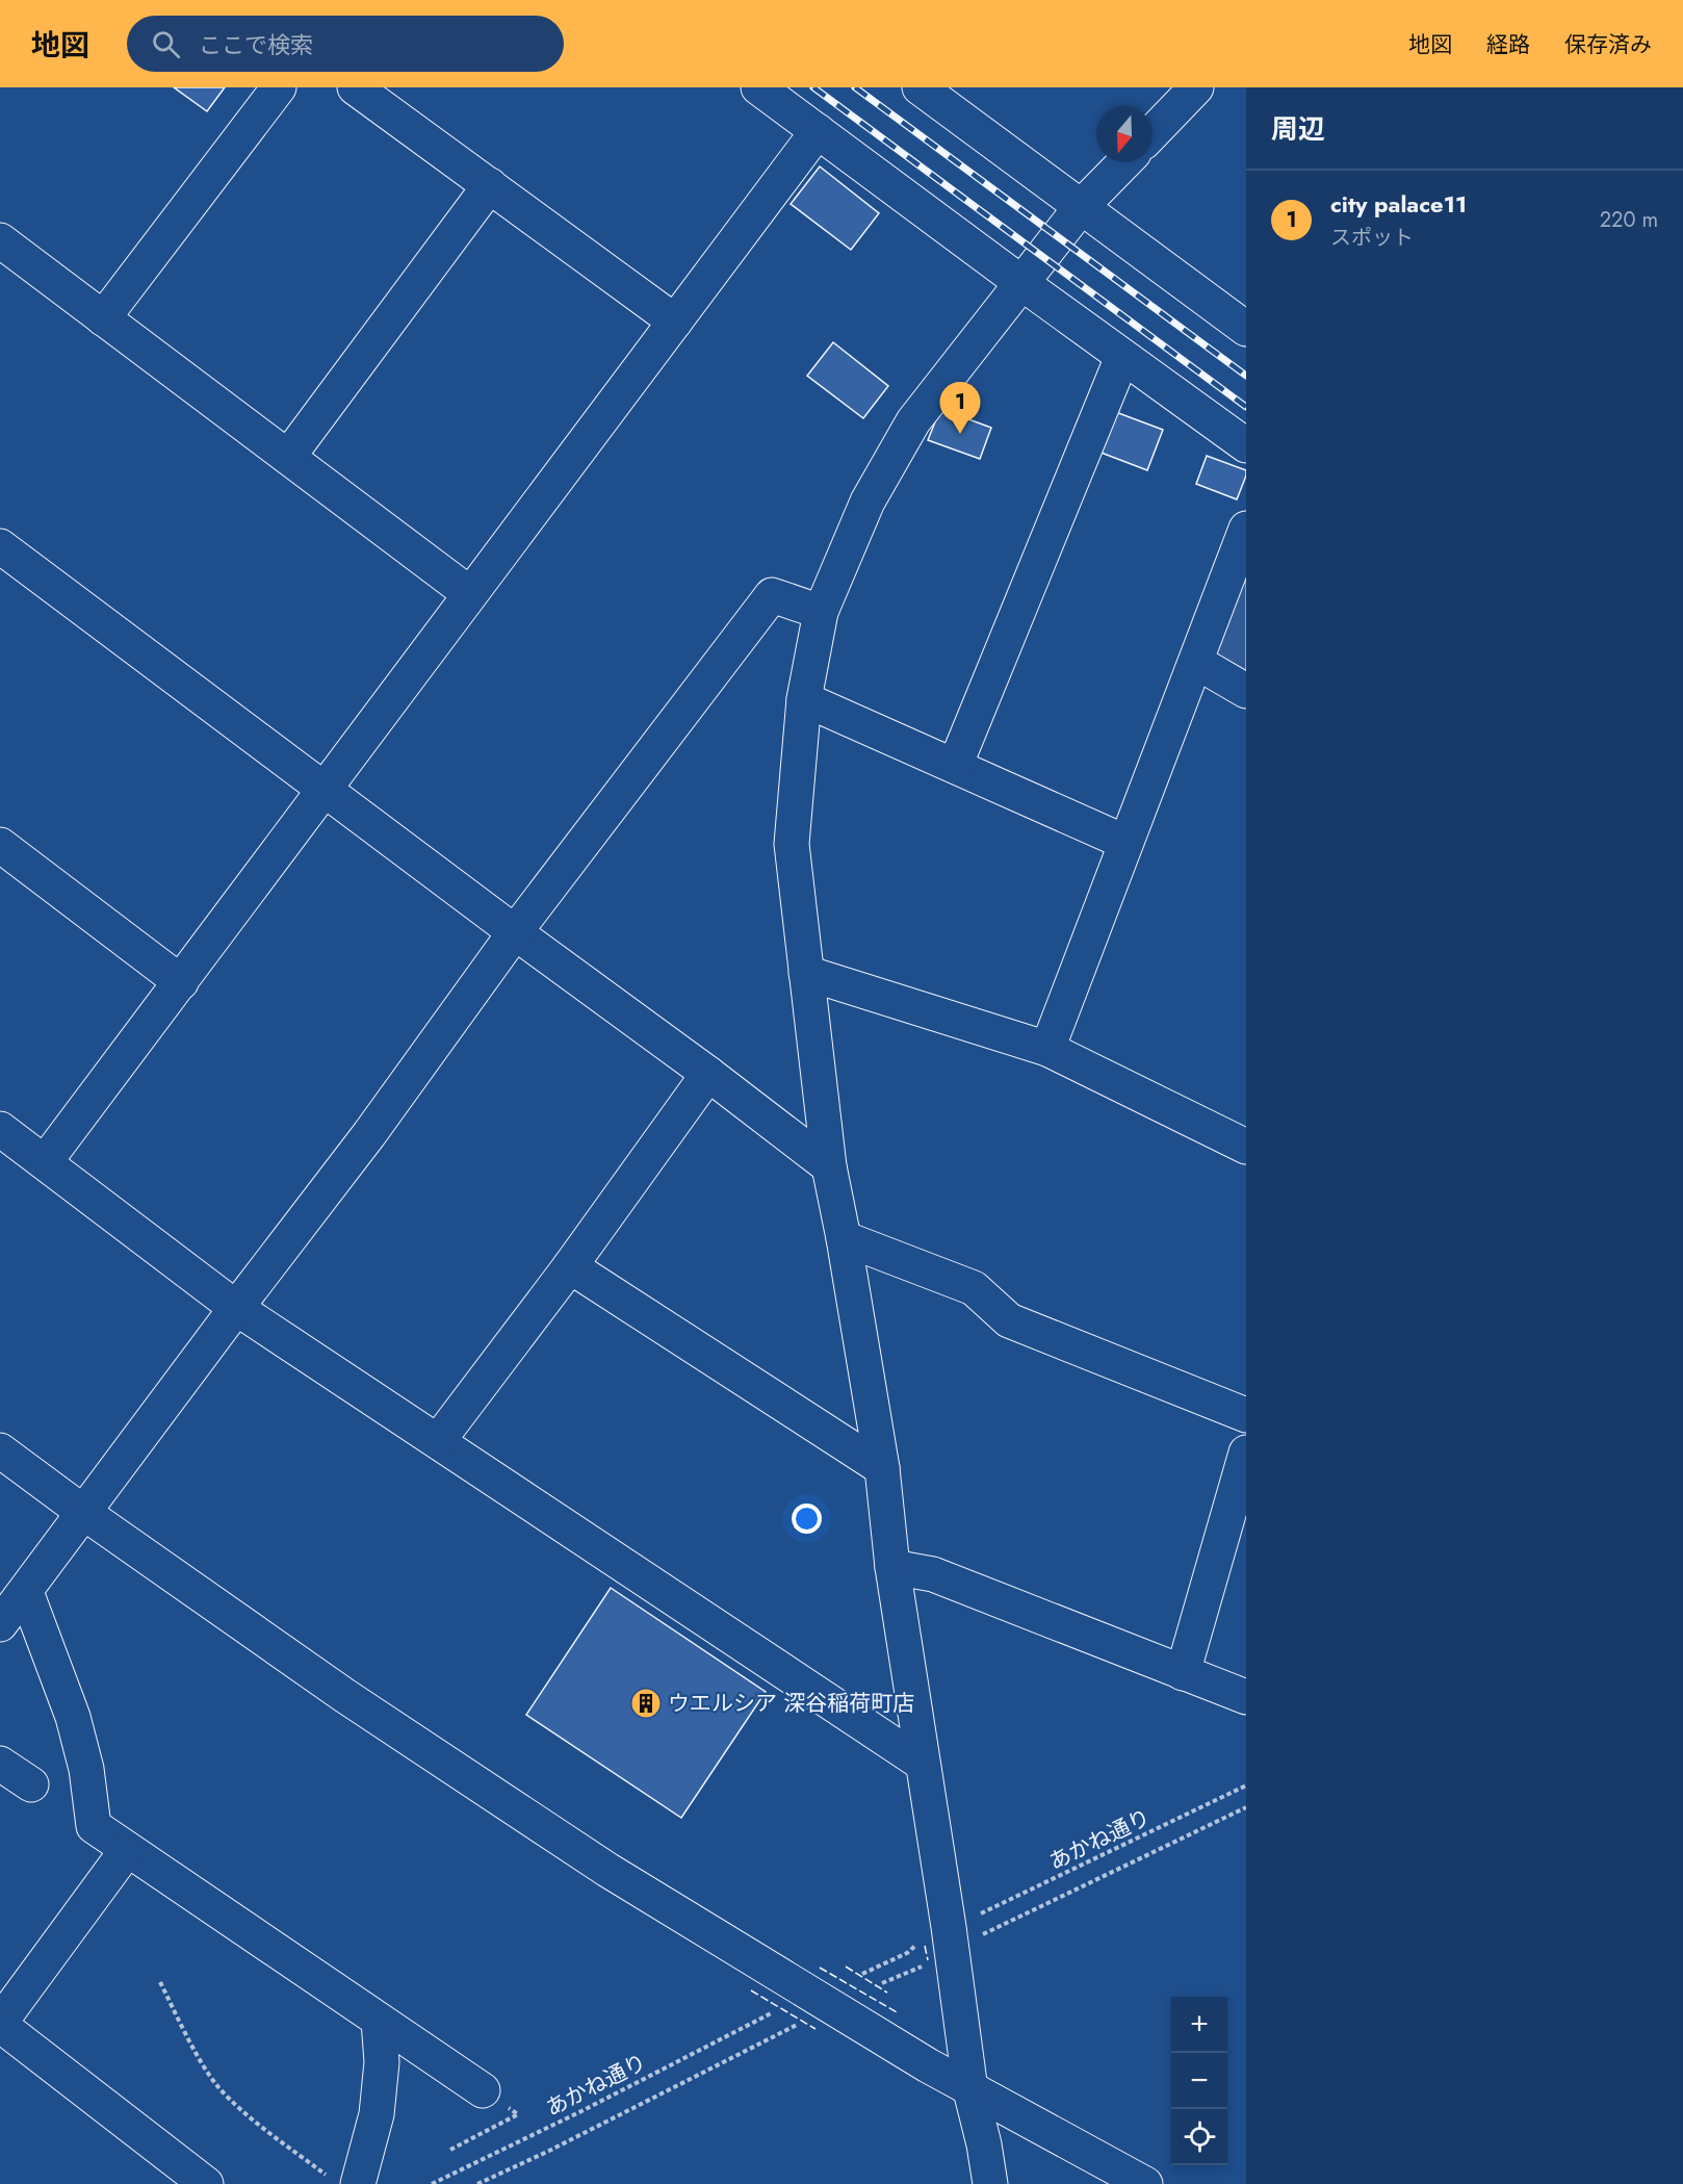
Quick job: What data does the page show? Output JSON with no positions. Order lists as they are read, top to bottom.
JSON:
{
  "streets": {
    "path": ["あかね通り"]
  },
  "places": {
    "building": ["ウエルシア 深谷稲荷町店"]
  },
  "north": "bottom",
  "page": {
    "header": "地図",
    "search": "ここで検索",
    "nav": ["地図", "経路", "保存済み"],
    "heading": "周辺",
    "list": [
      {
        "mark": "1",
        "name": "city palace11",
        "note": "スポット",
        "value": "220 m"
      }
    ],
    "pins": "1",
    "map_buttons": ["+", "−"]
  }
}
